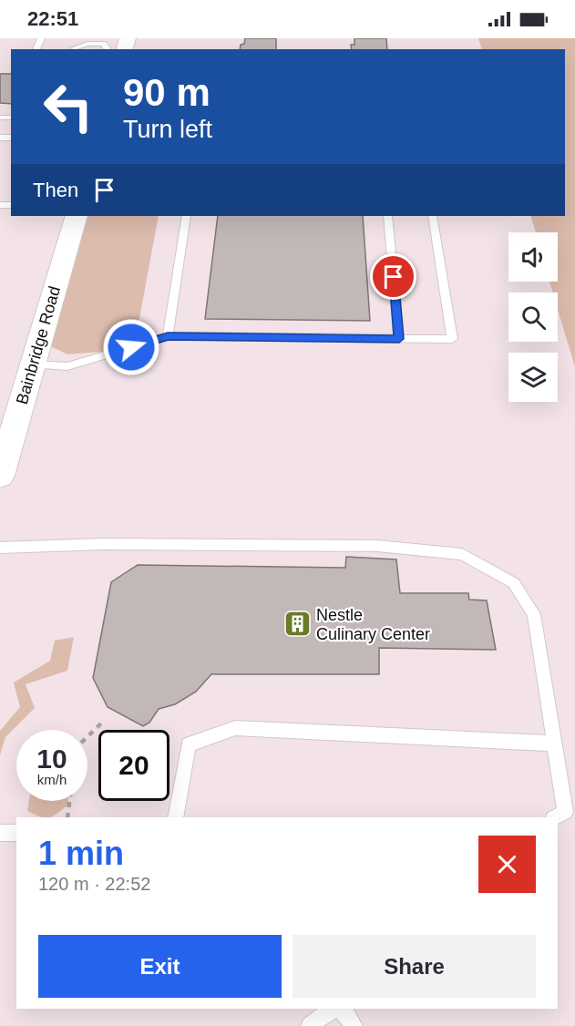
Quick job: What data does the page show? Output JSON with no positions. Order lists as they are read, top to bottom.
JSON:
{
  "streets": {
    "street": ["Bainbridge Road"]
  },
  "places": {
    "building": ["Nestle Culinary Center"]
  },
  "page": {
    "status": "22:51",
    "turn": ["90 m", "Turn left"],
    "then": "Then",
    "speed": "10 km/h",
    "limit": "20",
    "heading": ["1 min", "120 m · 22:52"],
    "buttons": ["Exit", "Share"]
  }
}
